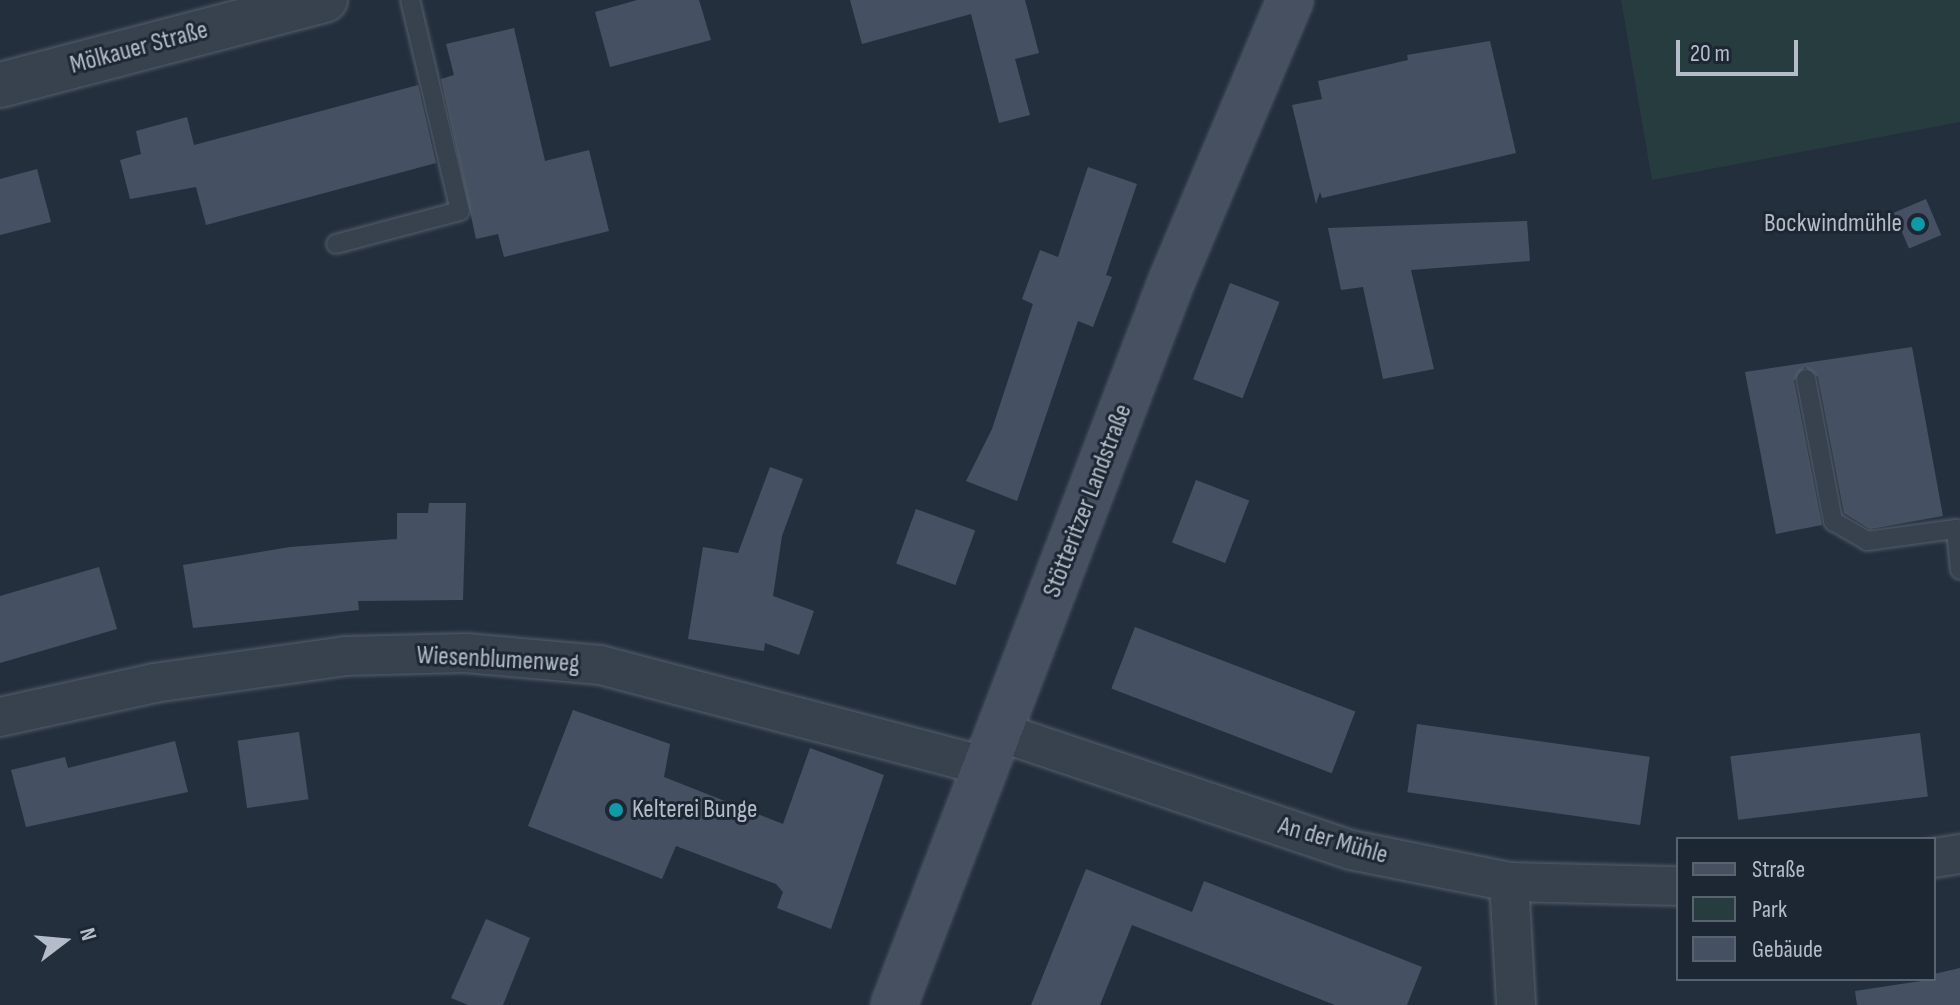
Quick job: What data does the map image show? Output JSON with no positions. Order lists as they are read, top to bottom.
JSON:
{
  "streets": {
    "main road": ["Stötteritzer Landstraße"],
    "street": ["Mölkauer Straße", "Wiesenblumenweg", "An der Mühle"]
  },
  "crossings": [
    ["Stötteritzer Landstraße", "Wiesenblumenweg"],
    ["Stötteritzer Landstraße", "An der Mühle"],
    ["Wiesenblumenweg", "An der Mühle"]
  ],
  "places": ["Bockwindmühle", "Kelterei Bunge"],
  "legend": ["Straße", "Park", "Gebäude"],
  "scale_bar": "20 m",
  "north": "right"
}
